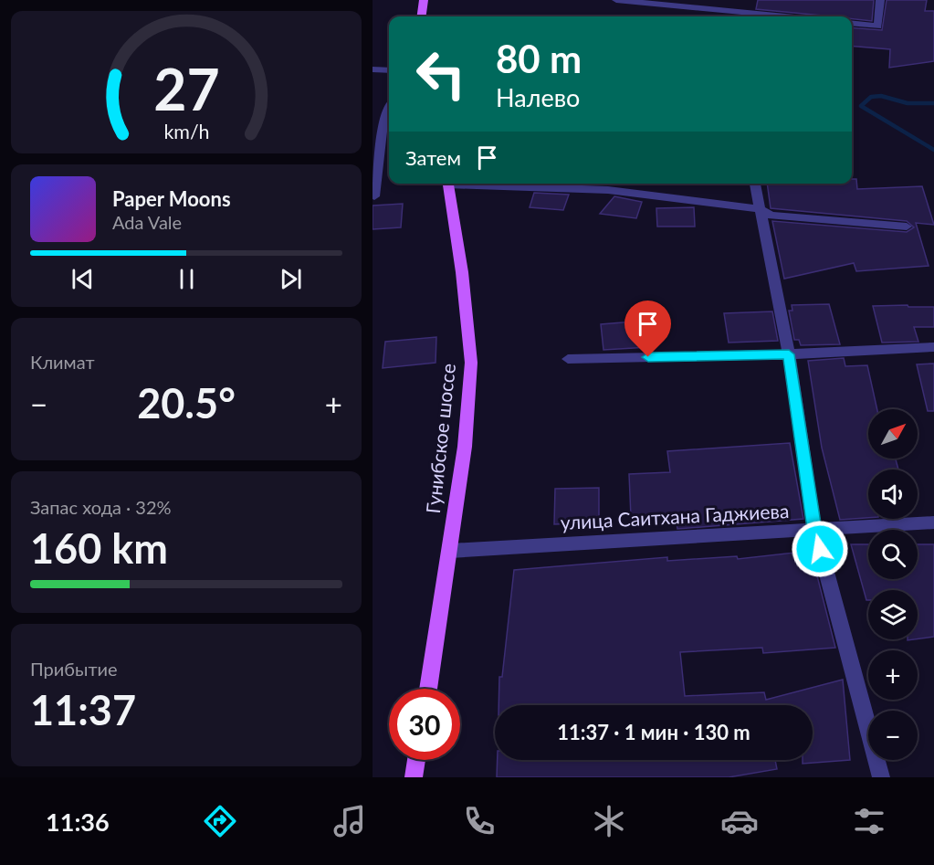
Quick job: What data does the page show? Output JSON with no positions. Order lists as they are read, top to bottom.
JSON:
{
  "streets": {
    "main road": ["Гунибское шоссе"],
    "street": ["улица Саитхана Гаджиева"]
  },
  "crossings": [
    ["Гунибское шоссе", "улица Саитхана Гаджиева"]
  ],
  "north": "top right",
  "page": {
    "turn": ["80 m", "Налево"],
    "then": "Затем",
    "song": ["Paper Moons", "Ada Vale"],
    "tile": [
      "Климат",
      ["Запас хода · 32%", "160 km"],
      ["Прибытие", "11:37"]
    ],
    "heat": ["−", "20.5°", "+"],
    "map_buttons": ["+", "−"],
    "limit": "30",
    "trip": "11:37 · 1 мин · 130 m",
    "tabs": "11:36",
    "gauge": ["27", "km/h"]
  }
}
